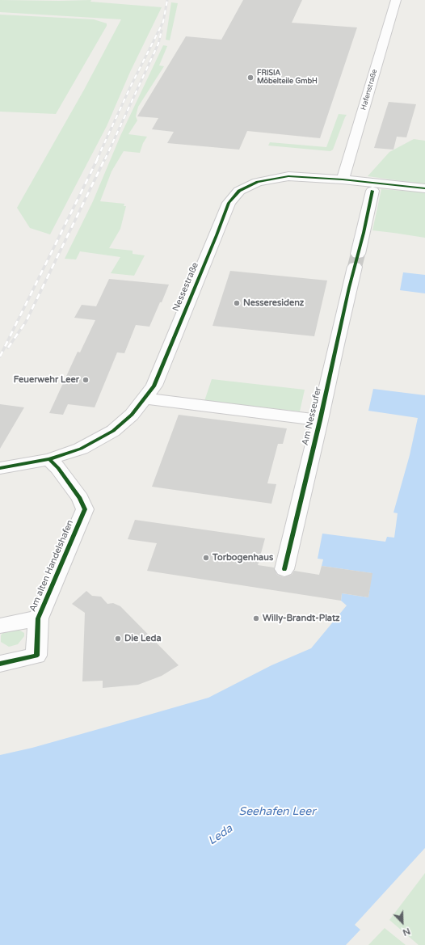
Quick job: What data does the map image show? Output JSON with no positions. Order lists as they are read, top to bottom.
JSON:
{
  "streets": {
    "street": [
      "Hafenstraße",
      "Nessestraße",
      "Am Nesseufer",
      "Am alten Handelshafen"
    ]
  },
  "crossings": [
    ["Hafenstraße", "Nessestraße"],
    ["Nessestraße", "Am Nesseufer"],
    ["Nessestraße", "Am alten Handelshafen"]
  ],
  "water": ["Seehafen Leer", "Leda"],
  "places": [
    "FRISIA Möbelteile GmbH",
    "Nesseresidenz",
    "Feuerwehr Leer",
    "Torbogenhaus",
    "Willy-Brandt-Platz",
    "Die Leda"
  ],
  "north": "bottom right"
}
